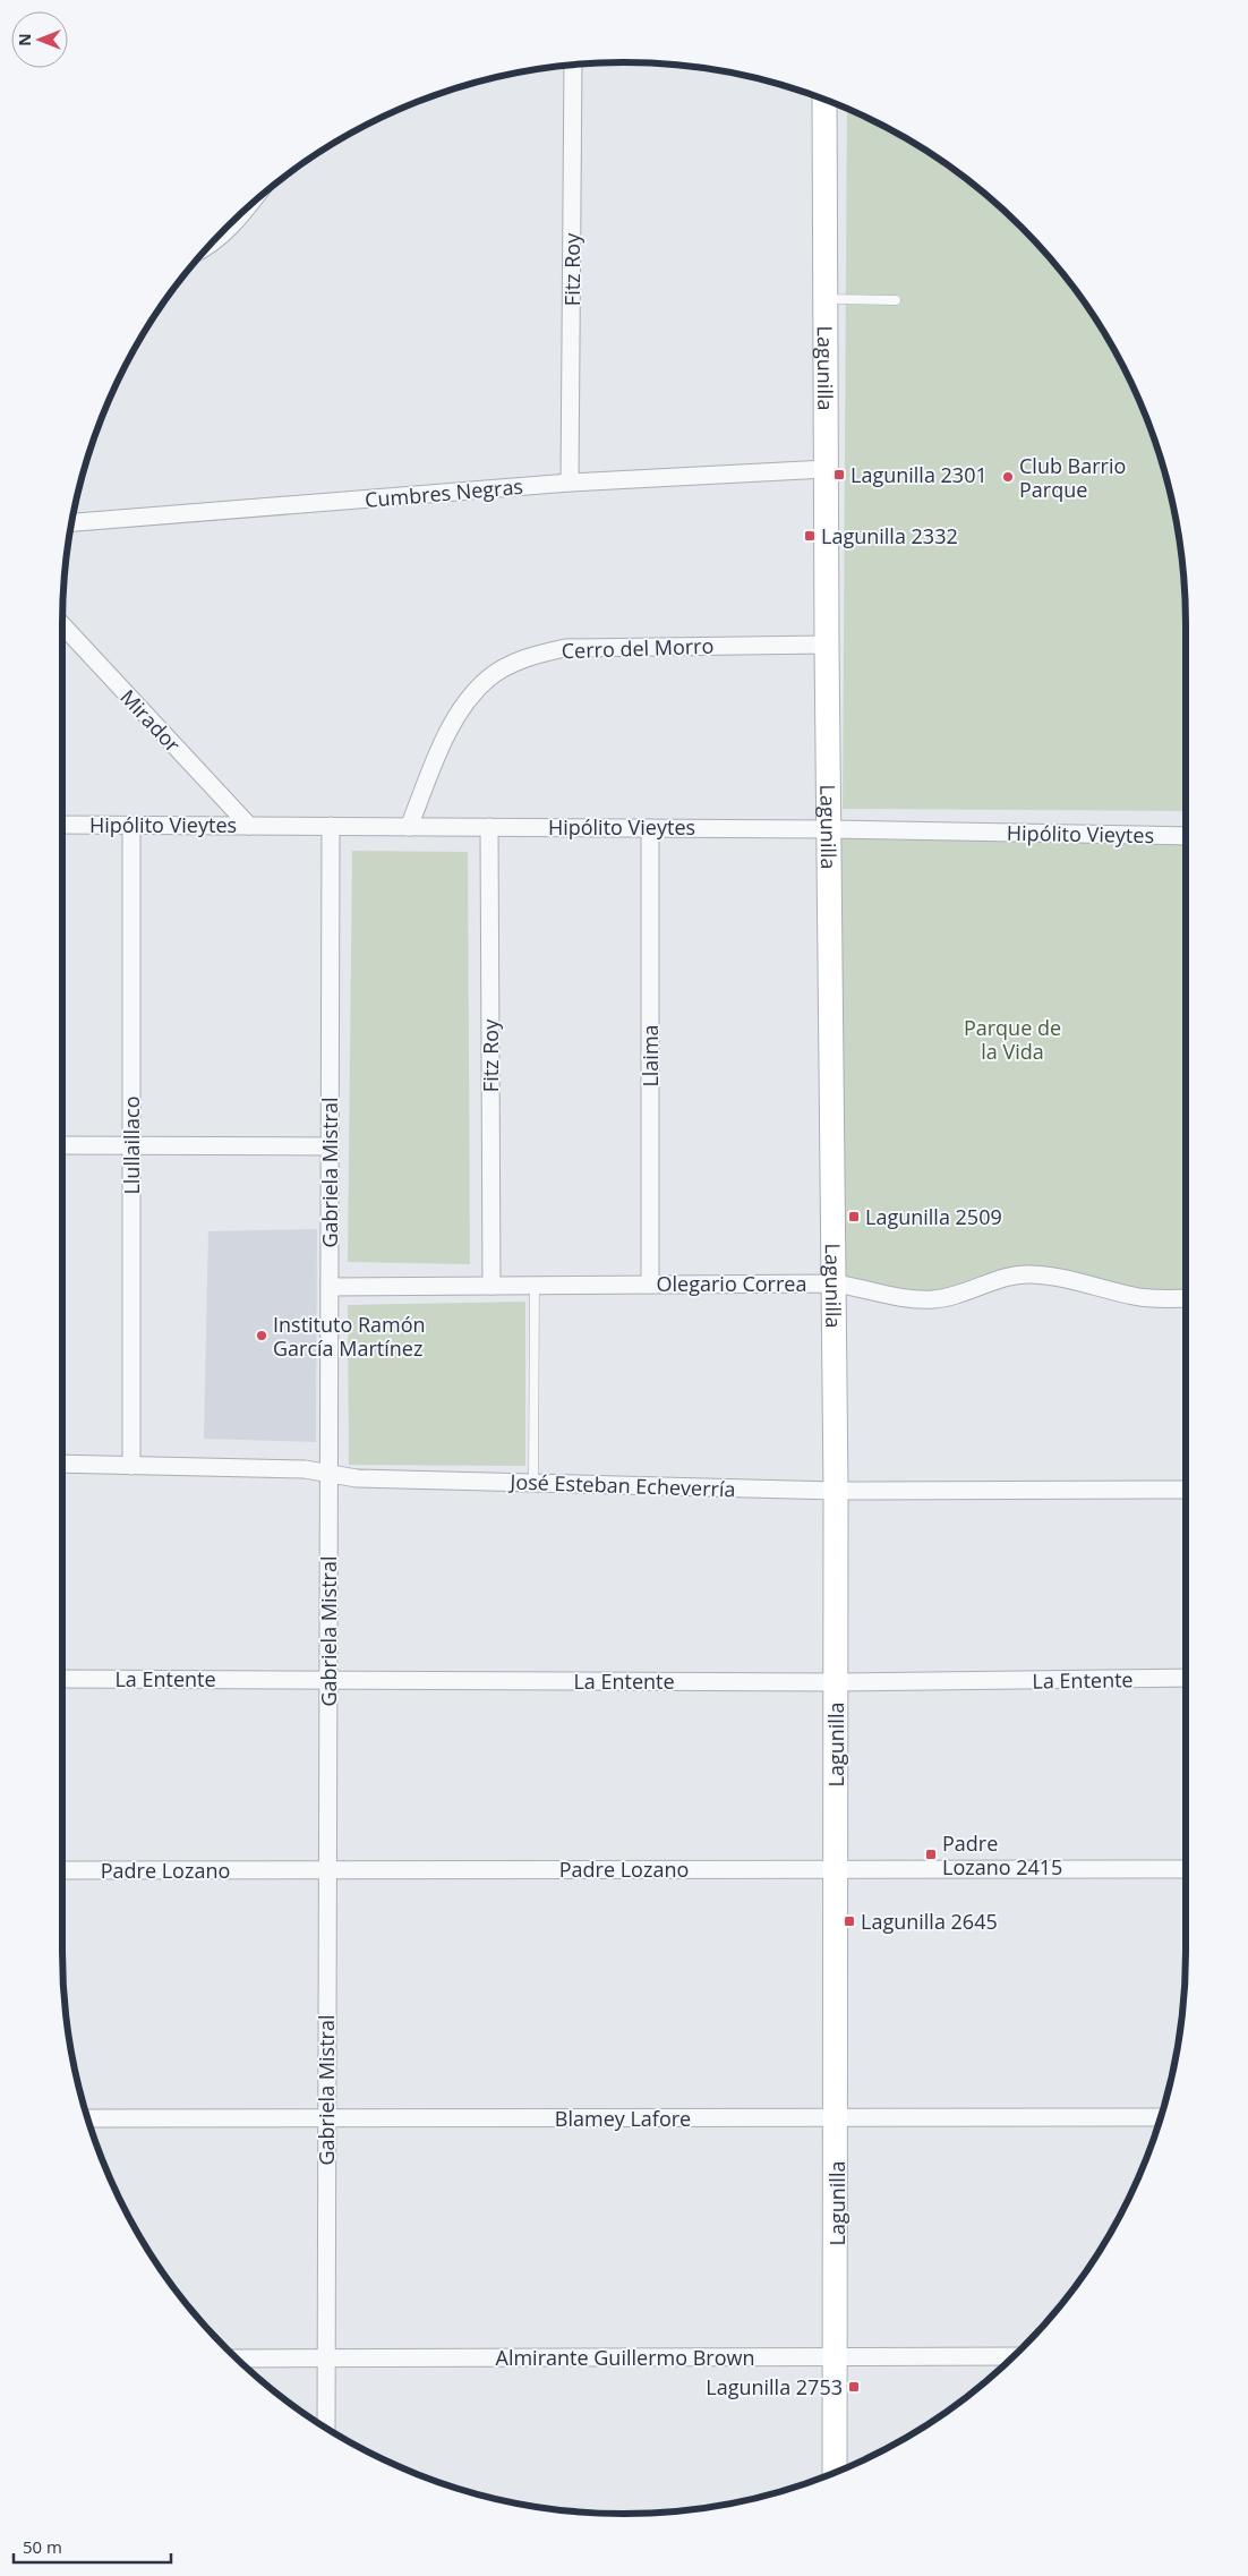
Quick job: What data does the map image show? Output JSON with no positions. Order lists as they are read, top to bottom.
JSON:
{
  "streets": {
    "main road": ["Lagunilla"],
    "street": [
      "Fitz Roy",
      "Cumbres Negras",
      "Cerro del Morro",
      "Mirador",
      "Hipólito Vieytes",
      "Llaima",
      "Llullaillaco",
      "Gabriela Mistral",
      "Olegario Correa",
      "José Esteban Echeverría",
      "La Entente",
      "Padre Lozano",
      "Blamey Lafore",
      "Almirante Guillermo Brown"
    ]
  },
  "crossings": [
    ["Fitz Roy", "Cumbres Negras"],
    ["Fitz Roy", "Hipólito Vieytes"],
    ["Fitz Roy", "Olegario Correa"],
    ["Lagunilla", "Cumbres Negras"],
    ["Lagunilla", "Cerro del Morro"],
    ["Lagunilla", "Hipólito Vieytes"],
    ["Lagunilla", "Olegario Correa"],
    ["Lagunilla", "José Esteban Echeverría"],
    ["Lagunilla", "La Entente"],
    ["Lagunilla", "Padre Lozano"],
    ["Lagunilla", "Blamey Lafore"],
    ["Lagunilla", "Almirante Guillermo Brown"],
    ["Cerro del Morro", "Hipólito Vieytes"],
    ["Mirador", "Hipólito Vieytes"],
    ["Hipólito Vieytes", "Llaima"],
    ["Hipólito Vieytes", "Llullaillaco"],
    ["Hipólito Vieytes", "Gabriela Mistral"],
    ["Llaima", "Olegario Correa"],
    ["Llullaillaco", "José Esteban Echeverría"],
    ["Gabriela Mistral", "Olegario Correa"],
    ["Gabriela Mistral", "José Esteban Echeverría"],
    ["Gabriela Mistral", "La Entente"],
    ["Gabriela Mistral", "Padre Lozano"],
    ["Gabriela Mistral", "Blamey Lafore"],
    ["Gabriela Mistral", "Almirante Guillermo Brown"]
  ],
  "parks": ["Parque de la Vida"],
  "places": {
    "transit": [
      "Lagunilla 2301",
      "Lagunilla 2332",
      "Lagunilla 2509",
      "Padre Lozano 2415",
      "Lagunilla 2645",
      "Lagunilla 2753"
    ],
    "other": ["Club Barrio Parque", "Instituto Ramón García Martínez"]
  },
  "scale_bar": "50 m",
  "north": "left"
}
